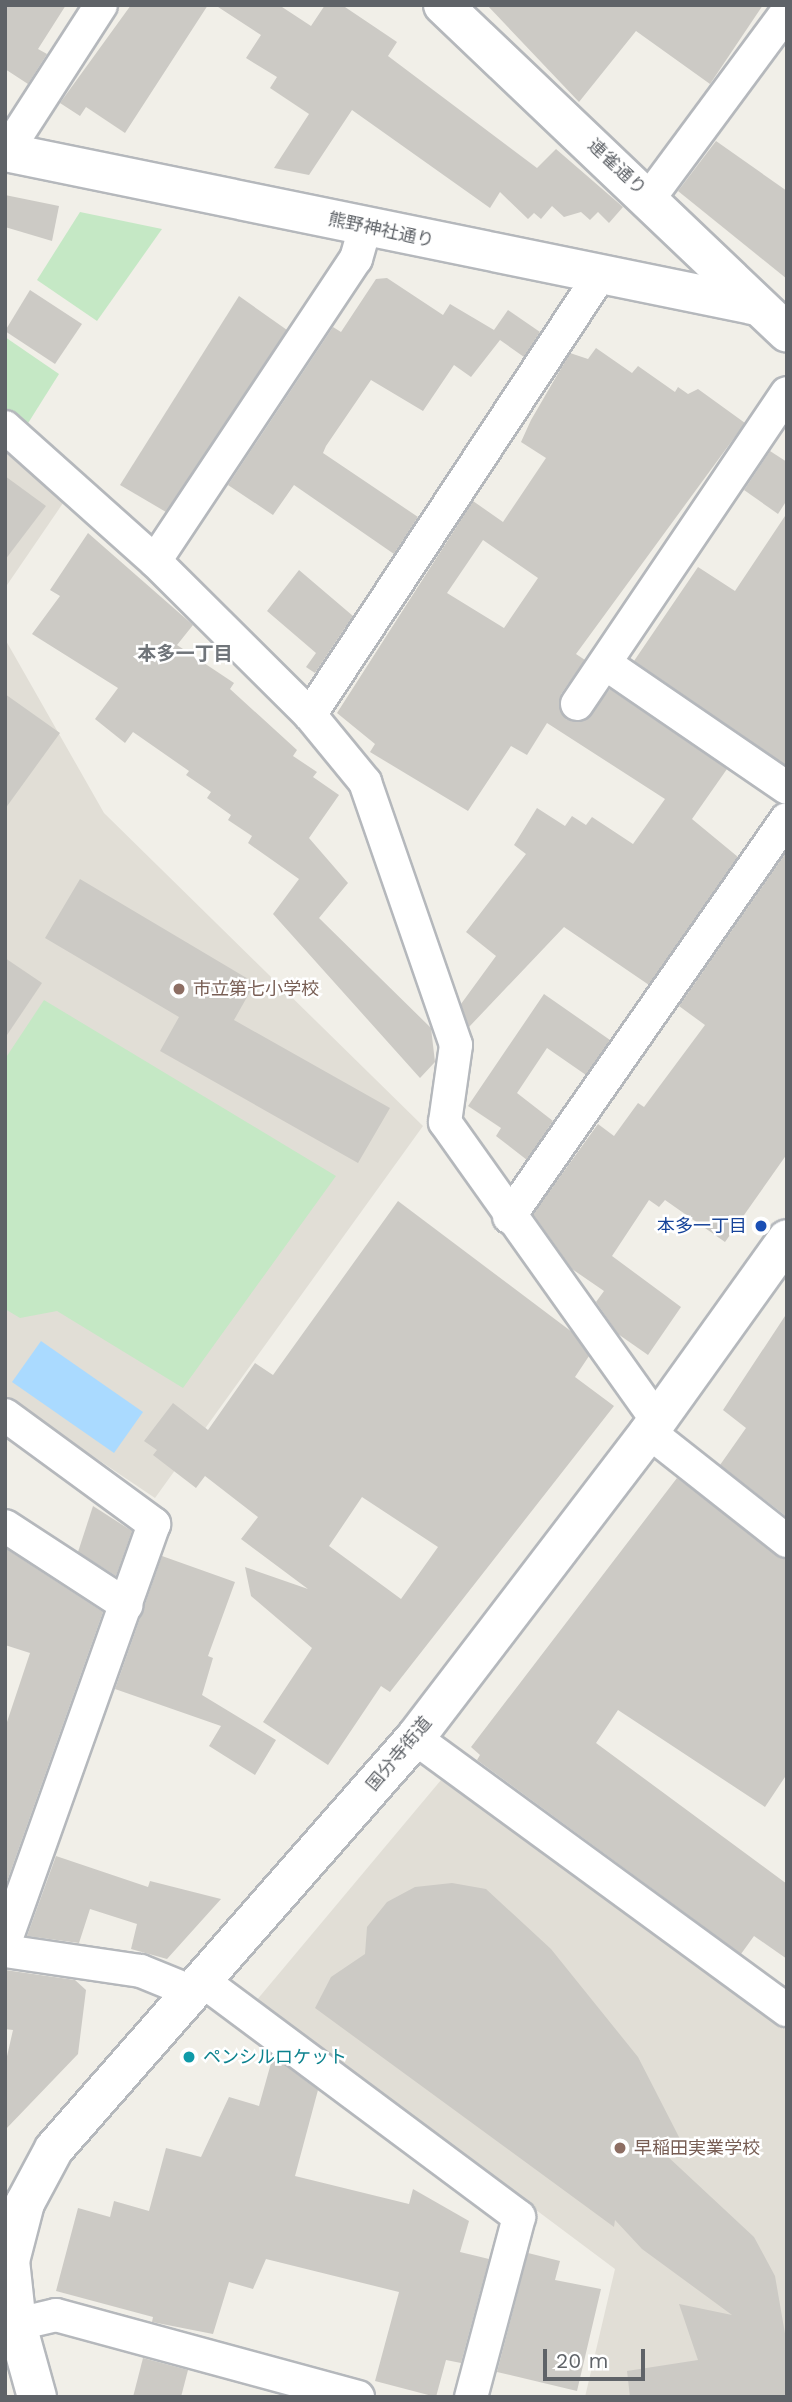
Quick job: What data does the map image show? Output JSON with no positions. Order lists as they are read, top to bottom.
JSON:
{
  "streets": {
    "main road": ["連雀通り", "熊野神社通り", "国分寺街道"]
  },
  "crossings": [
    ["連雀通り", "熊野神社通り"]
  ],
  "districts": ["本多一丁目"],
  "places": [
    "市立第七小学校",
    "本多一丁目",
    "ペンシルロケット",
    "早稲田実業学校"
  ],
  "scale_bar": "20 m"
}
